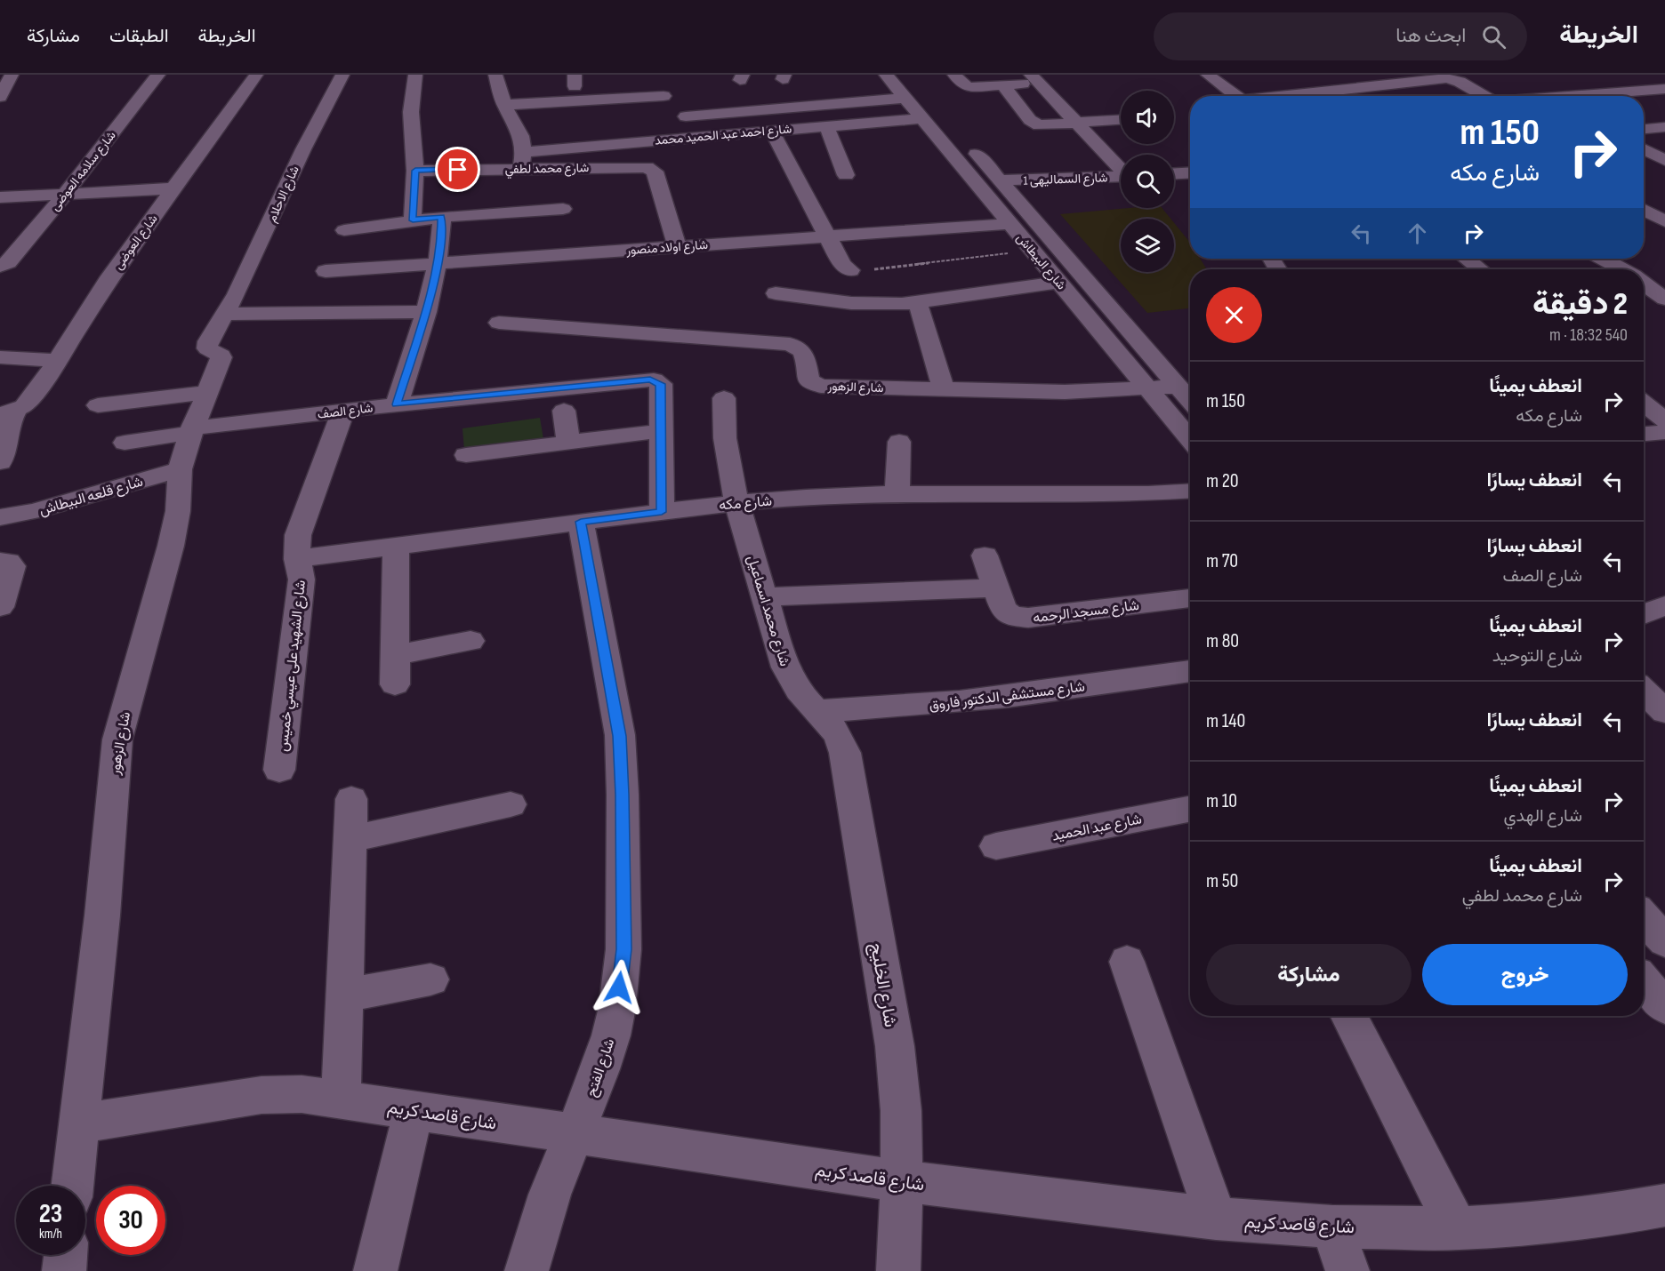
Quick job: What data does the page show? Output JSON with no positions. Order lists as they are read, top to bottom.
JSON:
{
  "streets": {
    "street": [
      "شارع احمد عبد الحميد محمد",
      "شارع محمد لطفي",
      "شارع سلامه العوضى",
      "شارع السماليهى 1",
      "شارع الاحلام",
      "شارع العوضى",
      "شارع اولاد منصور",
      "شارع البيطاش",
      "شارع الزهور",
      "شارع الصف",
      "شارع قلعه البيطاش",
      "شارع مكه",
      "شارع محمد اسماعيل",
      "شارع مسجد الرحمه",
      "شارع الشهيد على عيسي خميس",
      "شارع مستشفى الدكتور فاروق",
      "شارع عبد الحميد",
      "شارع الخليج",
      "شارع الفتح",
      "شارع قاصد كريم"
    ]
  },
  "crossings": [
    ["شارع احمد عبد الحميد محمد", "شارع محمد لطفي"],
    ["شارع احمد عبد الحميد محمد", "شارع البيطاش"],
    ["شارع محمد لطفي", "شارع اولاد منصور"],
    ["شارع السماليهى 1", "شارع البيطاش"],
    ["شارع الاحلام", "شارع الزهور"],
    ["شارع اولاد منصور", "شارع البيطاش"],
    ["شارع البيطاش", "شارع الزهور"],
    ["شارع الزهور", "شارع الصف"],
    ["شارع الزهور", "شارع قلعه البيطاش"],
    ["شارع الزهور", "شارع قاصد كريم"],
    ["شارع الصف", "شارع الشهيد على عيسي خميس"],
    ["شارع مكه", "شارع محمد اسماعيل"],
    ["شارع مكه", "شارع الشهيد على عيسي خميس"],
    ["شارع مكه", "شارع الفتح"],
    ["شارع محمد اسماعيل", "شارع مستشفى الدكتور فاروق"],
    ["شارع محمد اسماعيل", "شارع الخليج"],
    ["شارع مستشفى الدكتور فاروق", "شارع الخليج"],
    ["شارع الخليج", "شارع قاصد كريم"],
    ["شارع الفتح", "شارع قاصد كريم"]
  ],
  "page": {
    "header": "الخريطة",
    "search": "ابحث هنا",
    "nav": ["الخريطة", "الطبقات", "مشاركة"],
    "turn": ["150 m", "شارع مكه"],
    "heading": ["2 دقيقة", "540 m · 18:32"],
    "list": [
      {
        "name": "انعطف يمينًا",
        "note": "شارع مكه",
        "value": "150 m"
      },
      {
        "name": "انعطف يسارًا",
        "value": "20 m"
      },
      {
        "name": "انعطف يسارًا",
        "note": "شارع الصف",
        "value": "70 m"
      },
      {
        "name": "انعطف يمينًا",
        "note": "شارع التوحيد",
        "value": "80 m"
      },
      {
        "name": "انعطف يسارًا",
        "value": "140 m"
      },
      {
        "name": "انعطف يمينًا",
        "note": "شارع الهدي",
        "value": "10 m"
      },
      {
        "name": "انعطف يمينًا",
        "note": "شارع محمد لطفي",
        "value": "50 m"
      }
    ],
    "buttons": ["خروج", "مشاركة"],
    "speed": "23 km/h",
    "limit": "30"
  }
}
